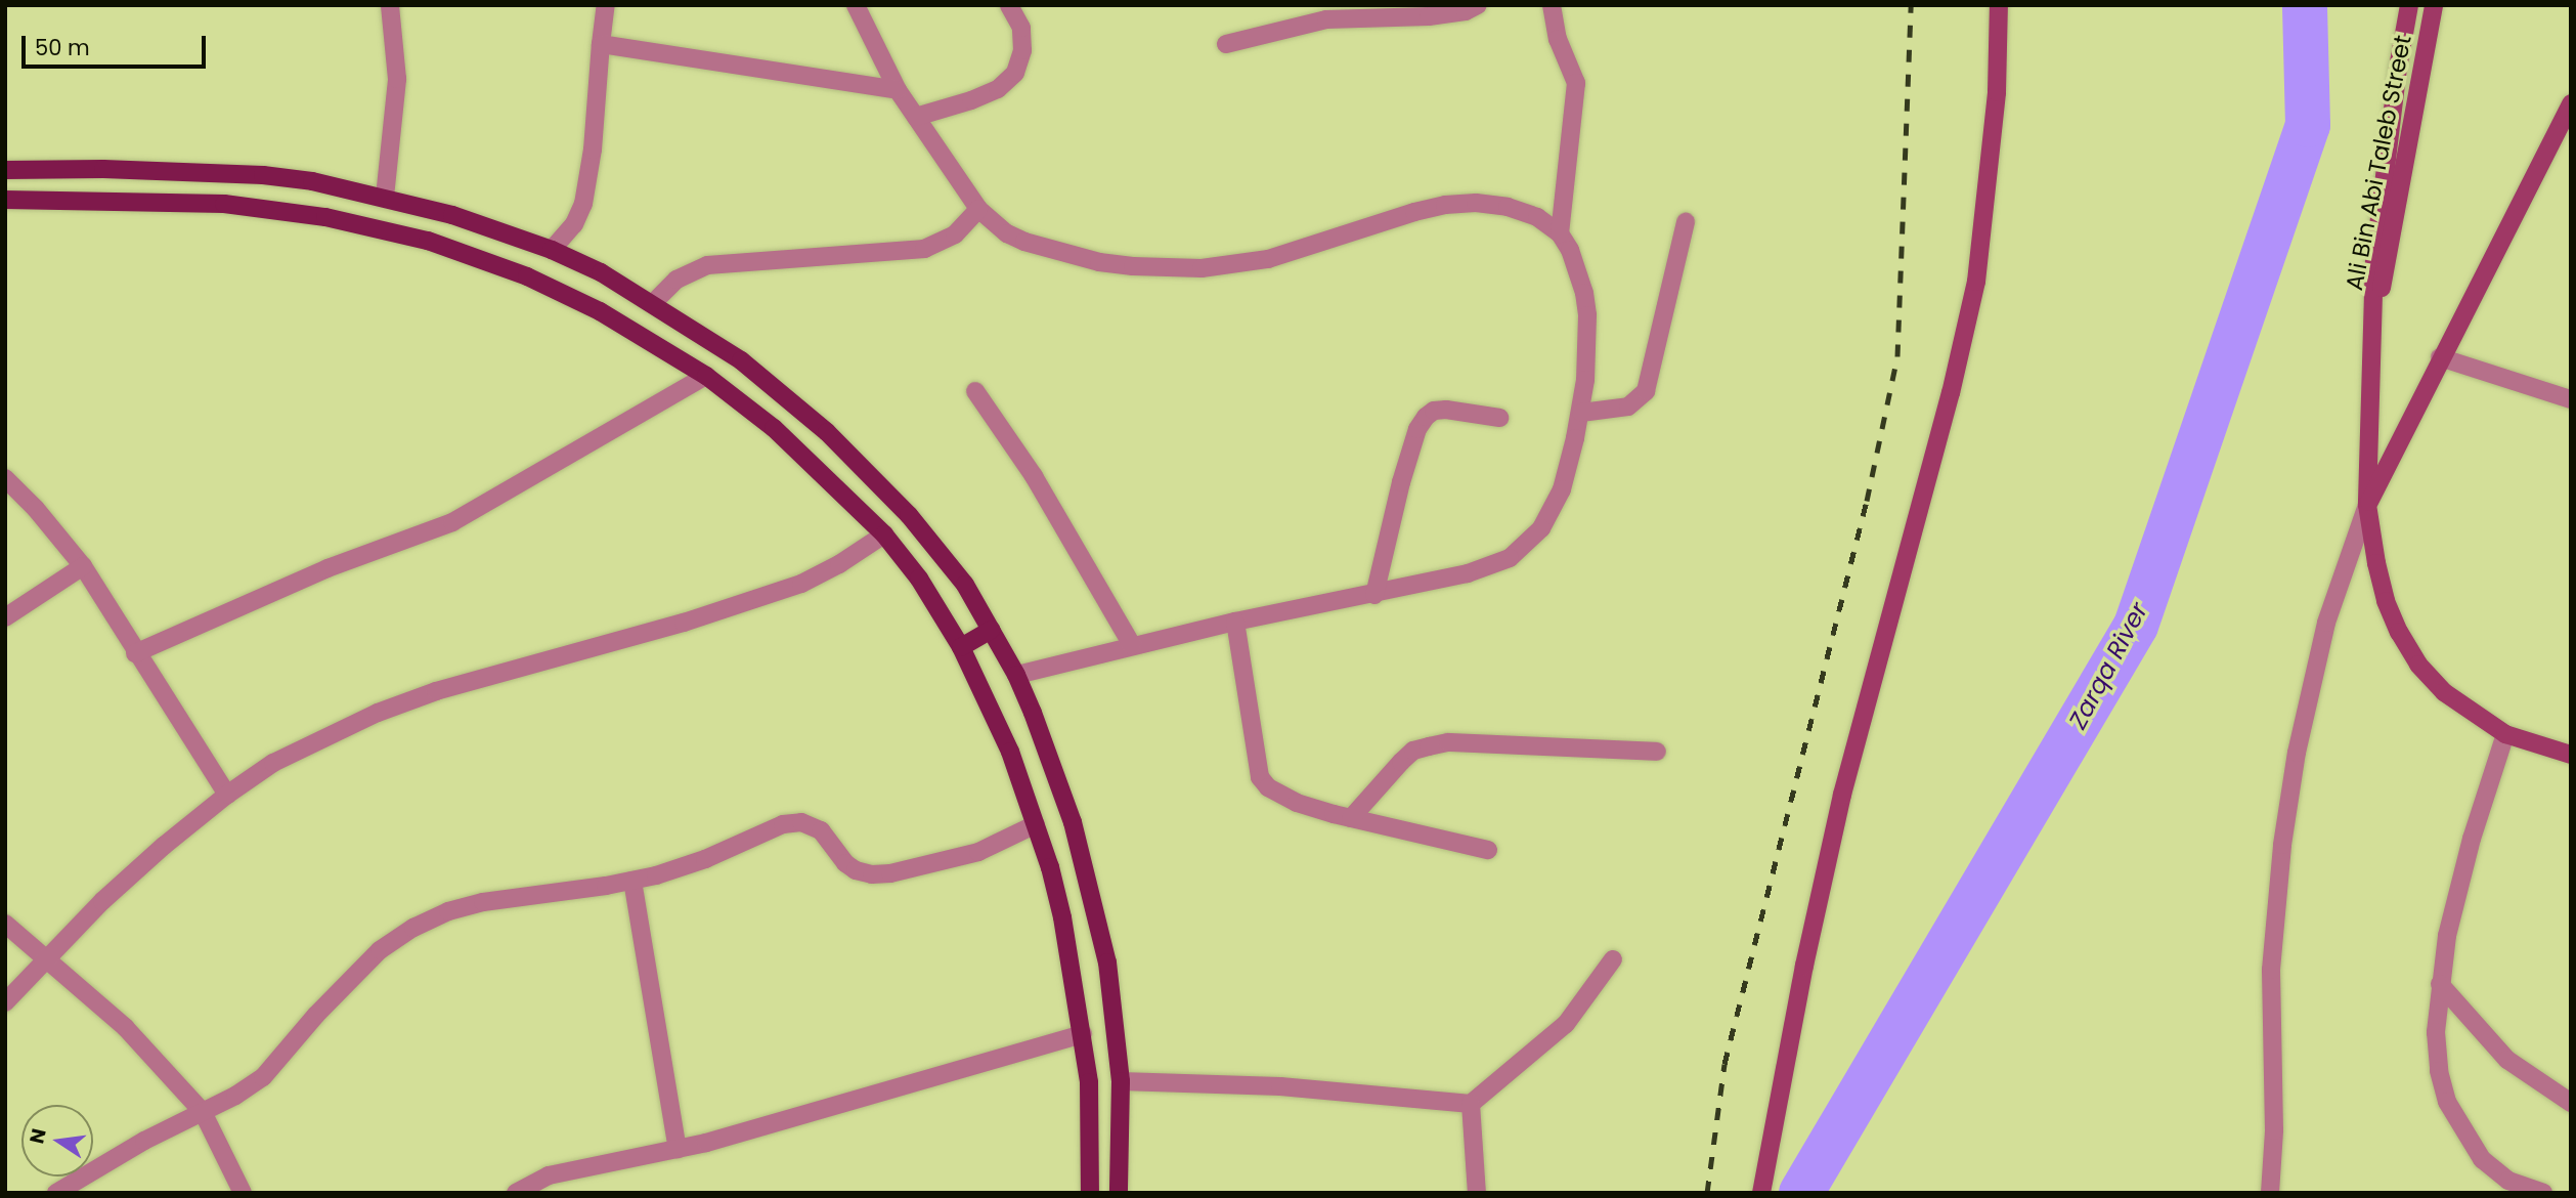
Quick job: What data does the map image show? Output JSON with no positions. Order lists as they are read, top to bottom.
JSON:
{
  "streets": {
    "street": ["Ali Bin Abi Taleb Street"]
  },
  "water": ["Zarqa River"],
  "scale_bar": "50 m",
  "north": "left"
}
